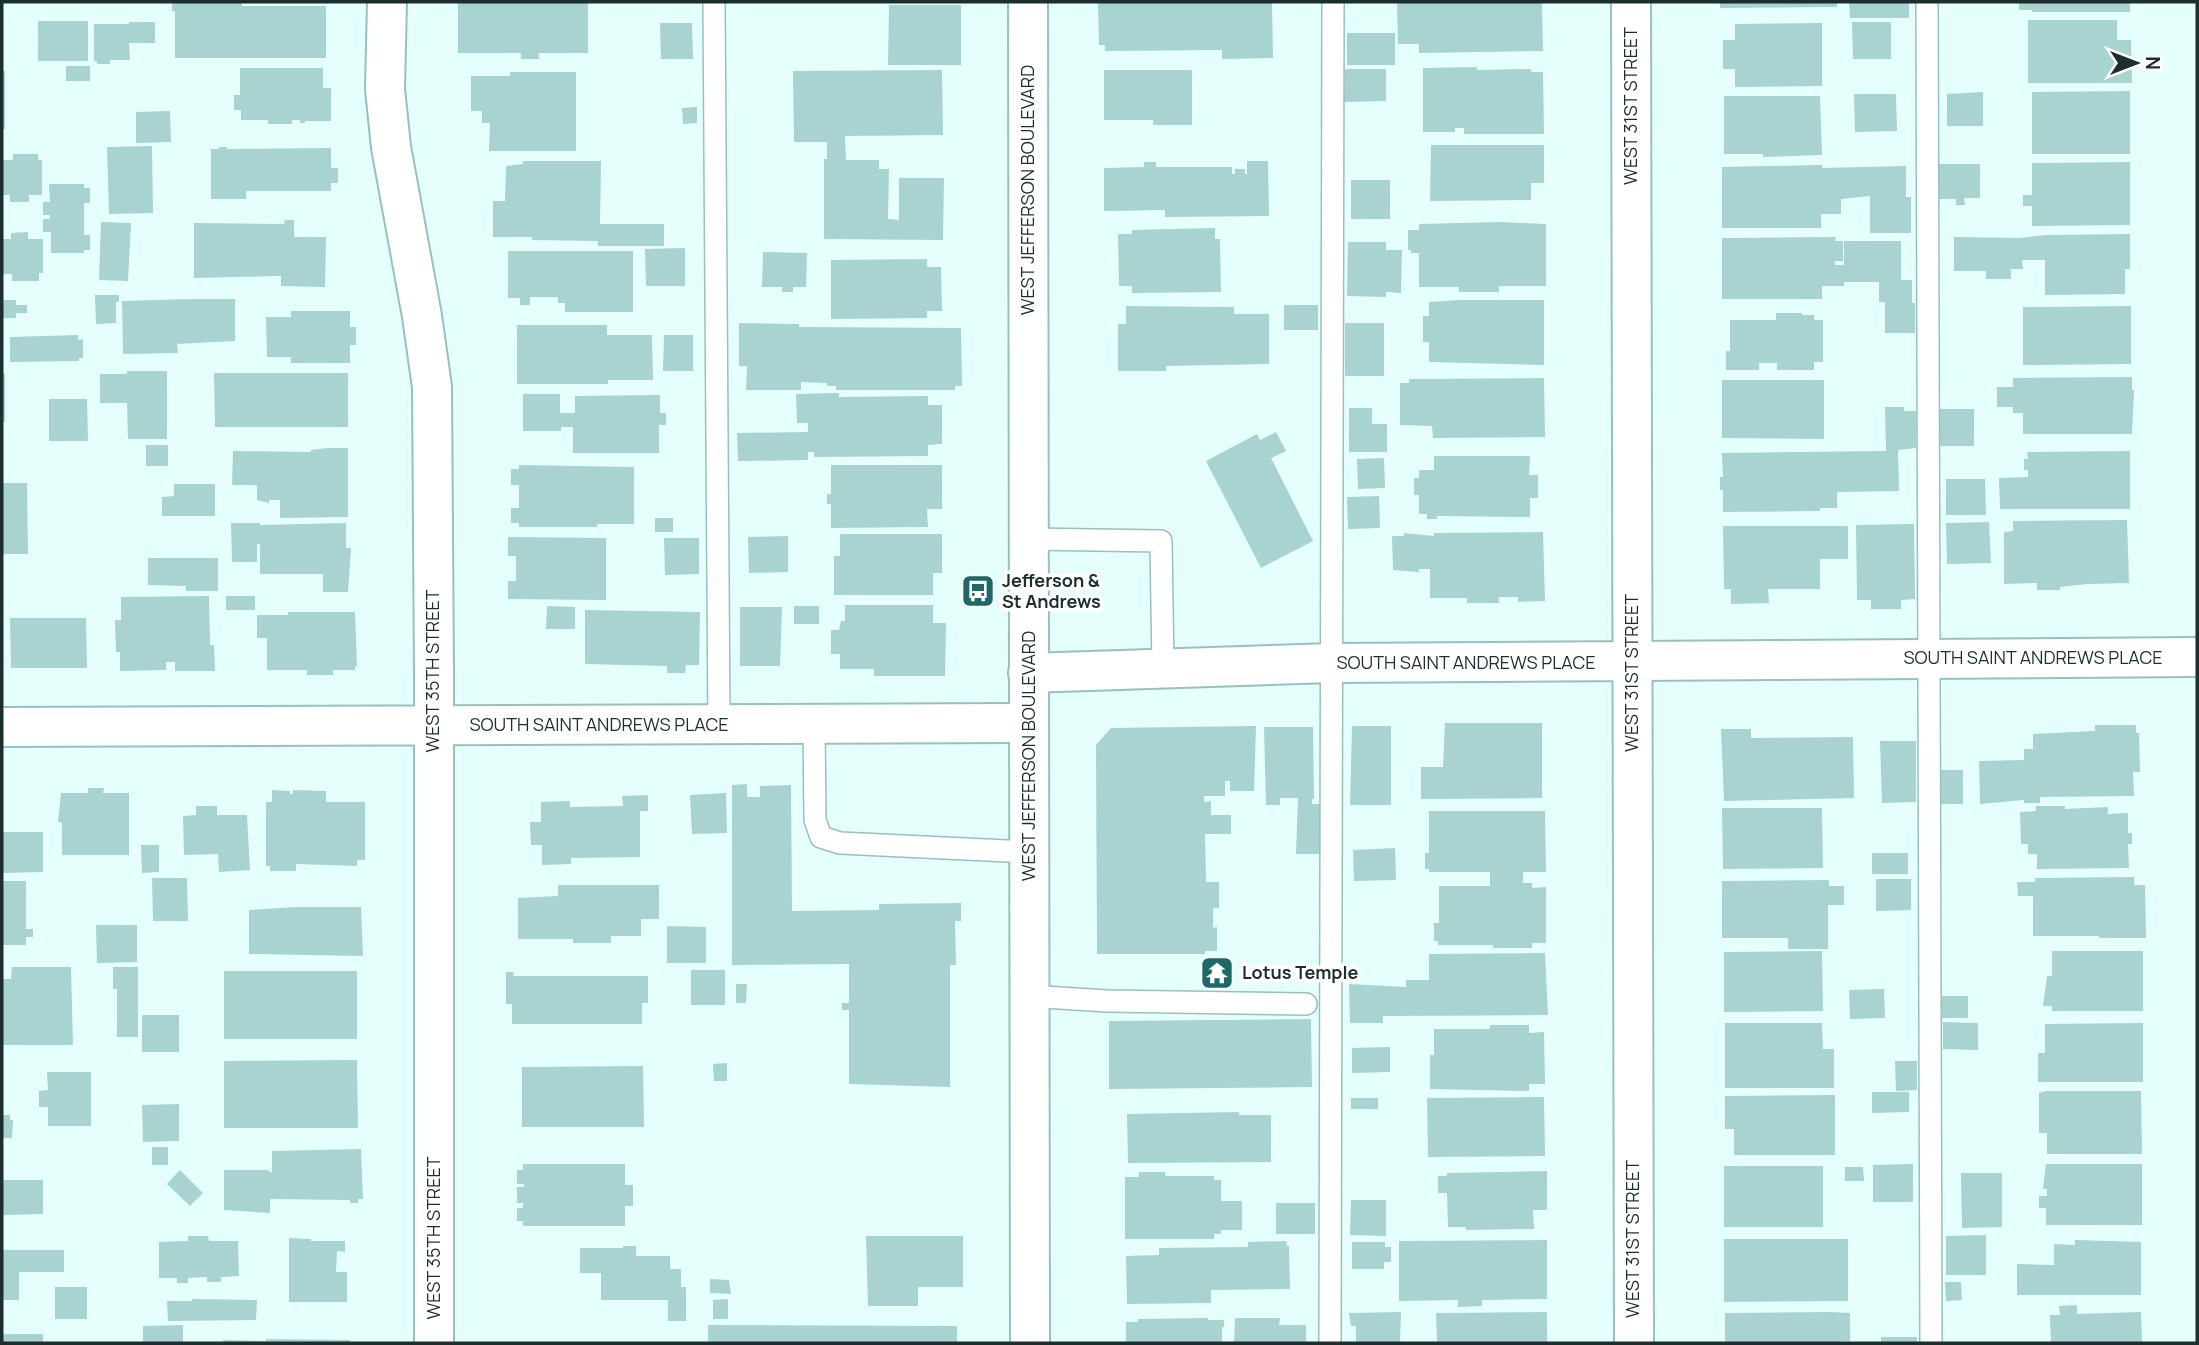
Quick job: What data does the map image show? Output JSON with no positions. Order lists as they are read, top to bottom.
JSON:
{
  "streets": {
    "street": [
      "WEST 31ST STREET",
      "WEST JEFFERSON BOULEVARD",
      "SOUTH SAINT ANDREWS PLACE",
      "WEST 35TH STREET"
    ]
  },
  "crossings": [
    ["WEST 31ST STREET", "SOUTH SAINT ANDREWS PLACE"],
    ["WEST JEFFERSON BOULEVARD", "SOUTH SAINT ANDREWS PLACE"],
    ["SOUTH SAINT ANDREWS PLACE", "WEST 35TH STREET"]
  ],
  "places": {
    "bus stop": ["Jefferson & St Andrews"],
    "temple": ["Lotus Temple"]
  },
  "north": "right"
}
